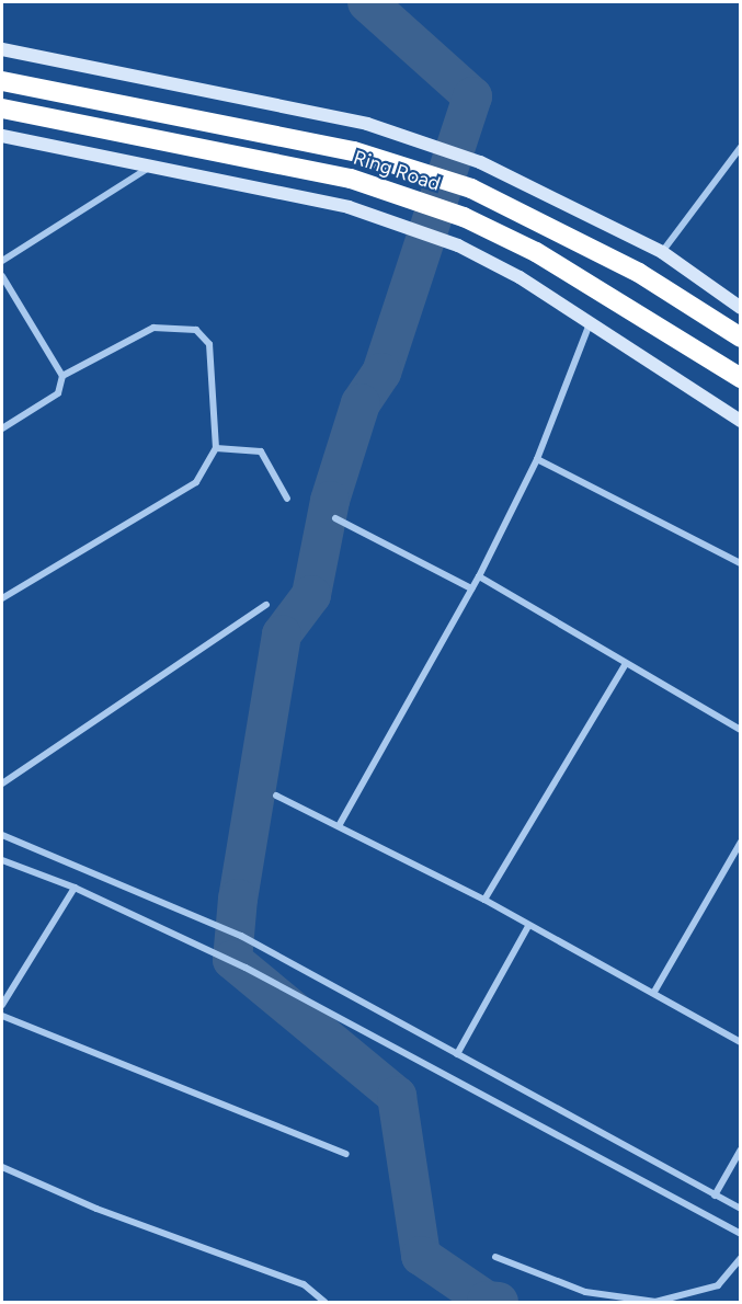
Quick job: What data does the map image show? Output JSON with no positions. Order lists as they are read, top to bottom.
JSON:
{
  "streets": {
    "highway": ["Ring Road"]
  }
}
